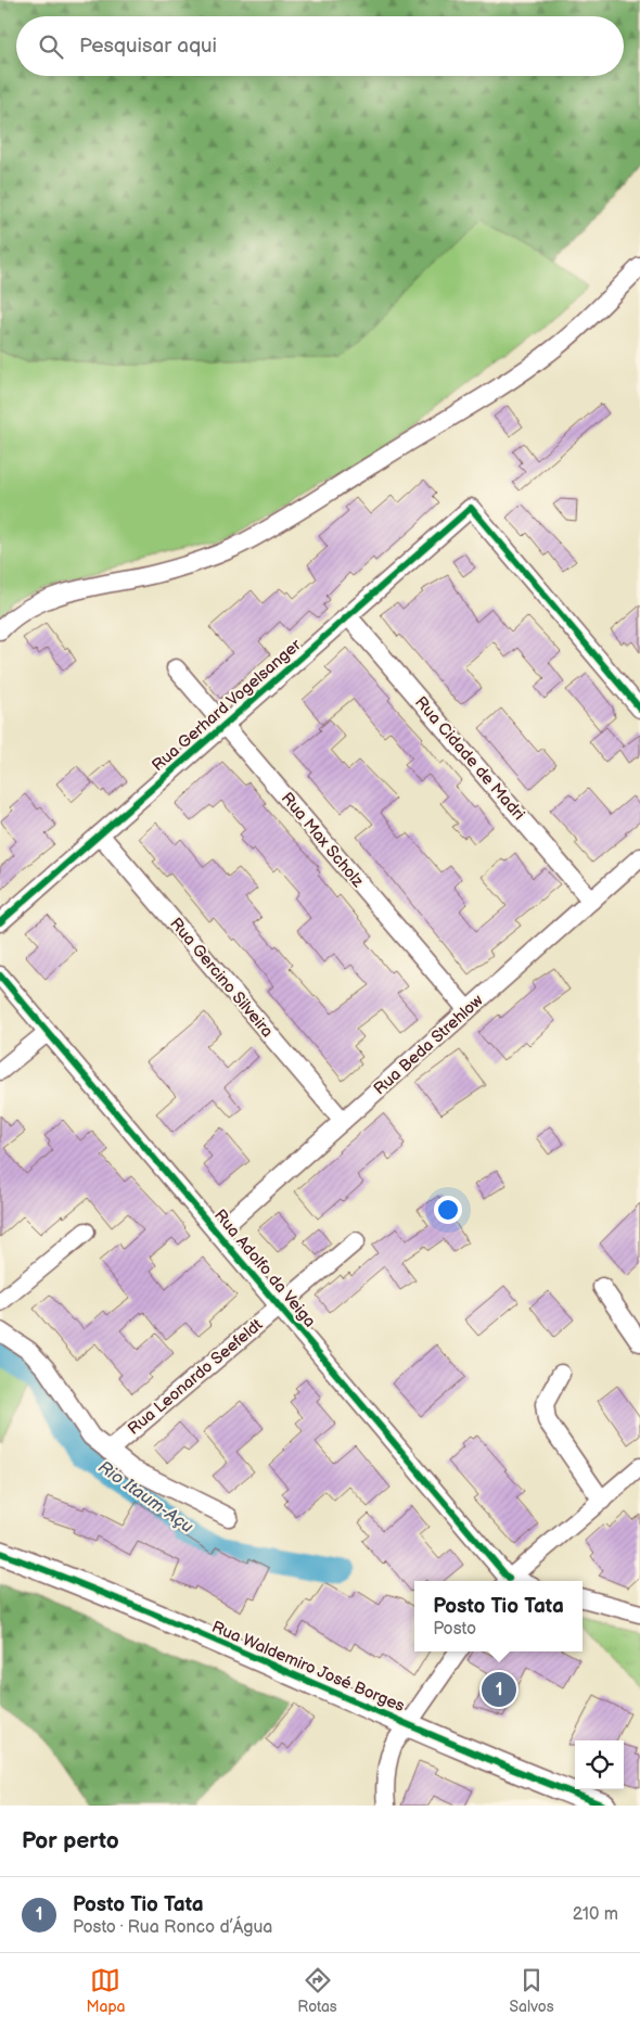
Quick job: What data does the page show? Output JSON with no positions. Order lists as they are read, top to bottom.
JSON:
{
  "streets": {
    "main road": ["Rua Waldemiro José Borges"],
    "street": [
      "Rua Gerhard Vogelsanger",
      "Rua Cidade de Madri",
      "Rua Max Scholz",
      "Rua Gercino Silveira",
      "Rua Beda Strehlow",
      "Rua Adolfo da Veiga",
      "Rua Leonardo Seefeldt"
    ]
  },
  "crossings": [
    ["Rua Gerhard Vogelsanger", "Rua Cidade de Madri"],
    ["Rua Gerhard Vogelsanger", "Rua Max Scholz"],
    ["Rua Gerhard Vogelsanger", "Rua Gercino Silveira"],
    ["Rua Cidade de Madri", "Rua Beda Strehlow"],
    ["Rua Max Scholz", "Rua Beda Strehlow"],
    ["Rua Gercino Silveira", "Rua Beda Strehlow"],
    ["Rua Beda Strehlow", "Rua Adolfo da Veiga"],
    ["Rua Adolfo da Veiga", "Rua Leonardo Seefeldt"]
  ],
  "water": ["Rio Itaum-Açu"],
  "page": {
    "search": "Pesquisar aqui",
    "popup": ["Posto Tio Tata", "Posto"],
    "pins": "1",
    "heading": "Por perto",
    "list": [
      {
        "mark": "1",
        "name": "Posto Tio Tata",
        "note": "Posto · Rua Ronco d’Água",
        "value": "210 m"
      }
    ],
    "nav": ["Mapa", "Rotas", "Salvos"]
  }
}
